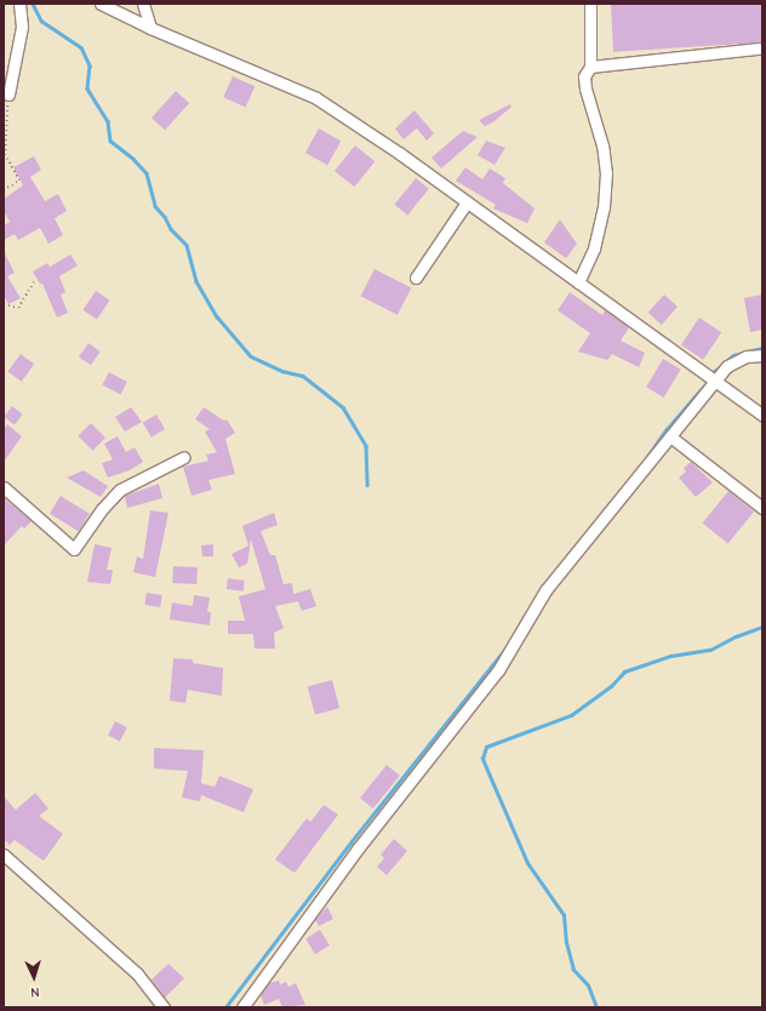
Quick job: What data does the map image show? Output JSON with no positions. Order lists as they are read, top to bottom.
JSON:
{
  "north": "bottom"
}
